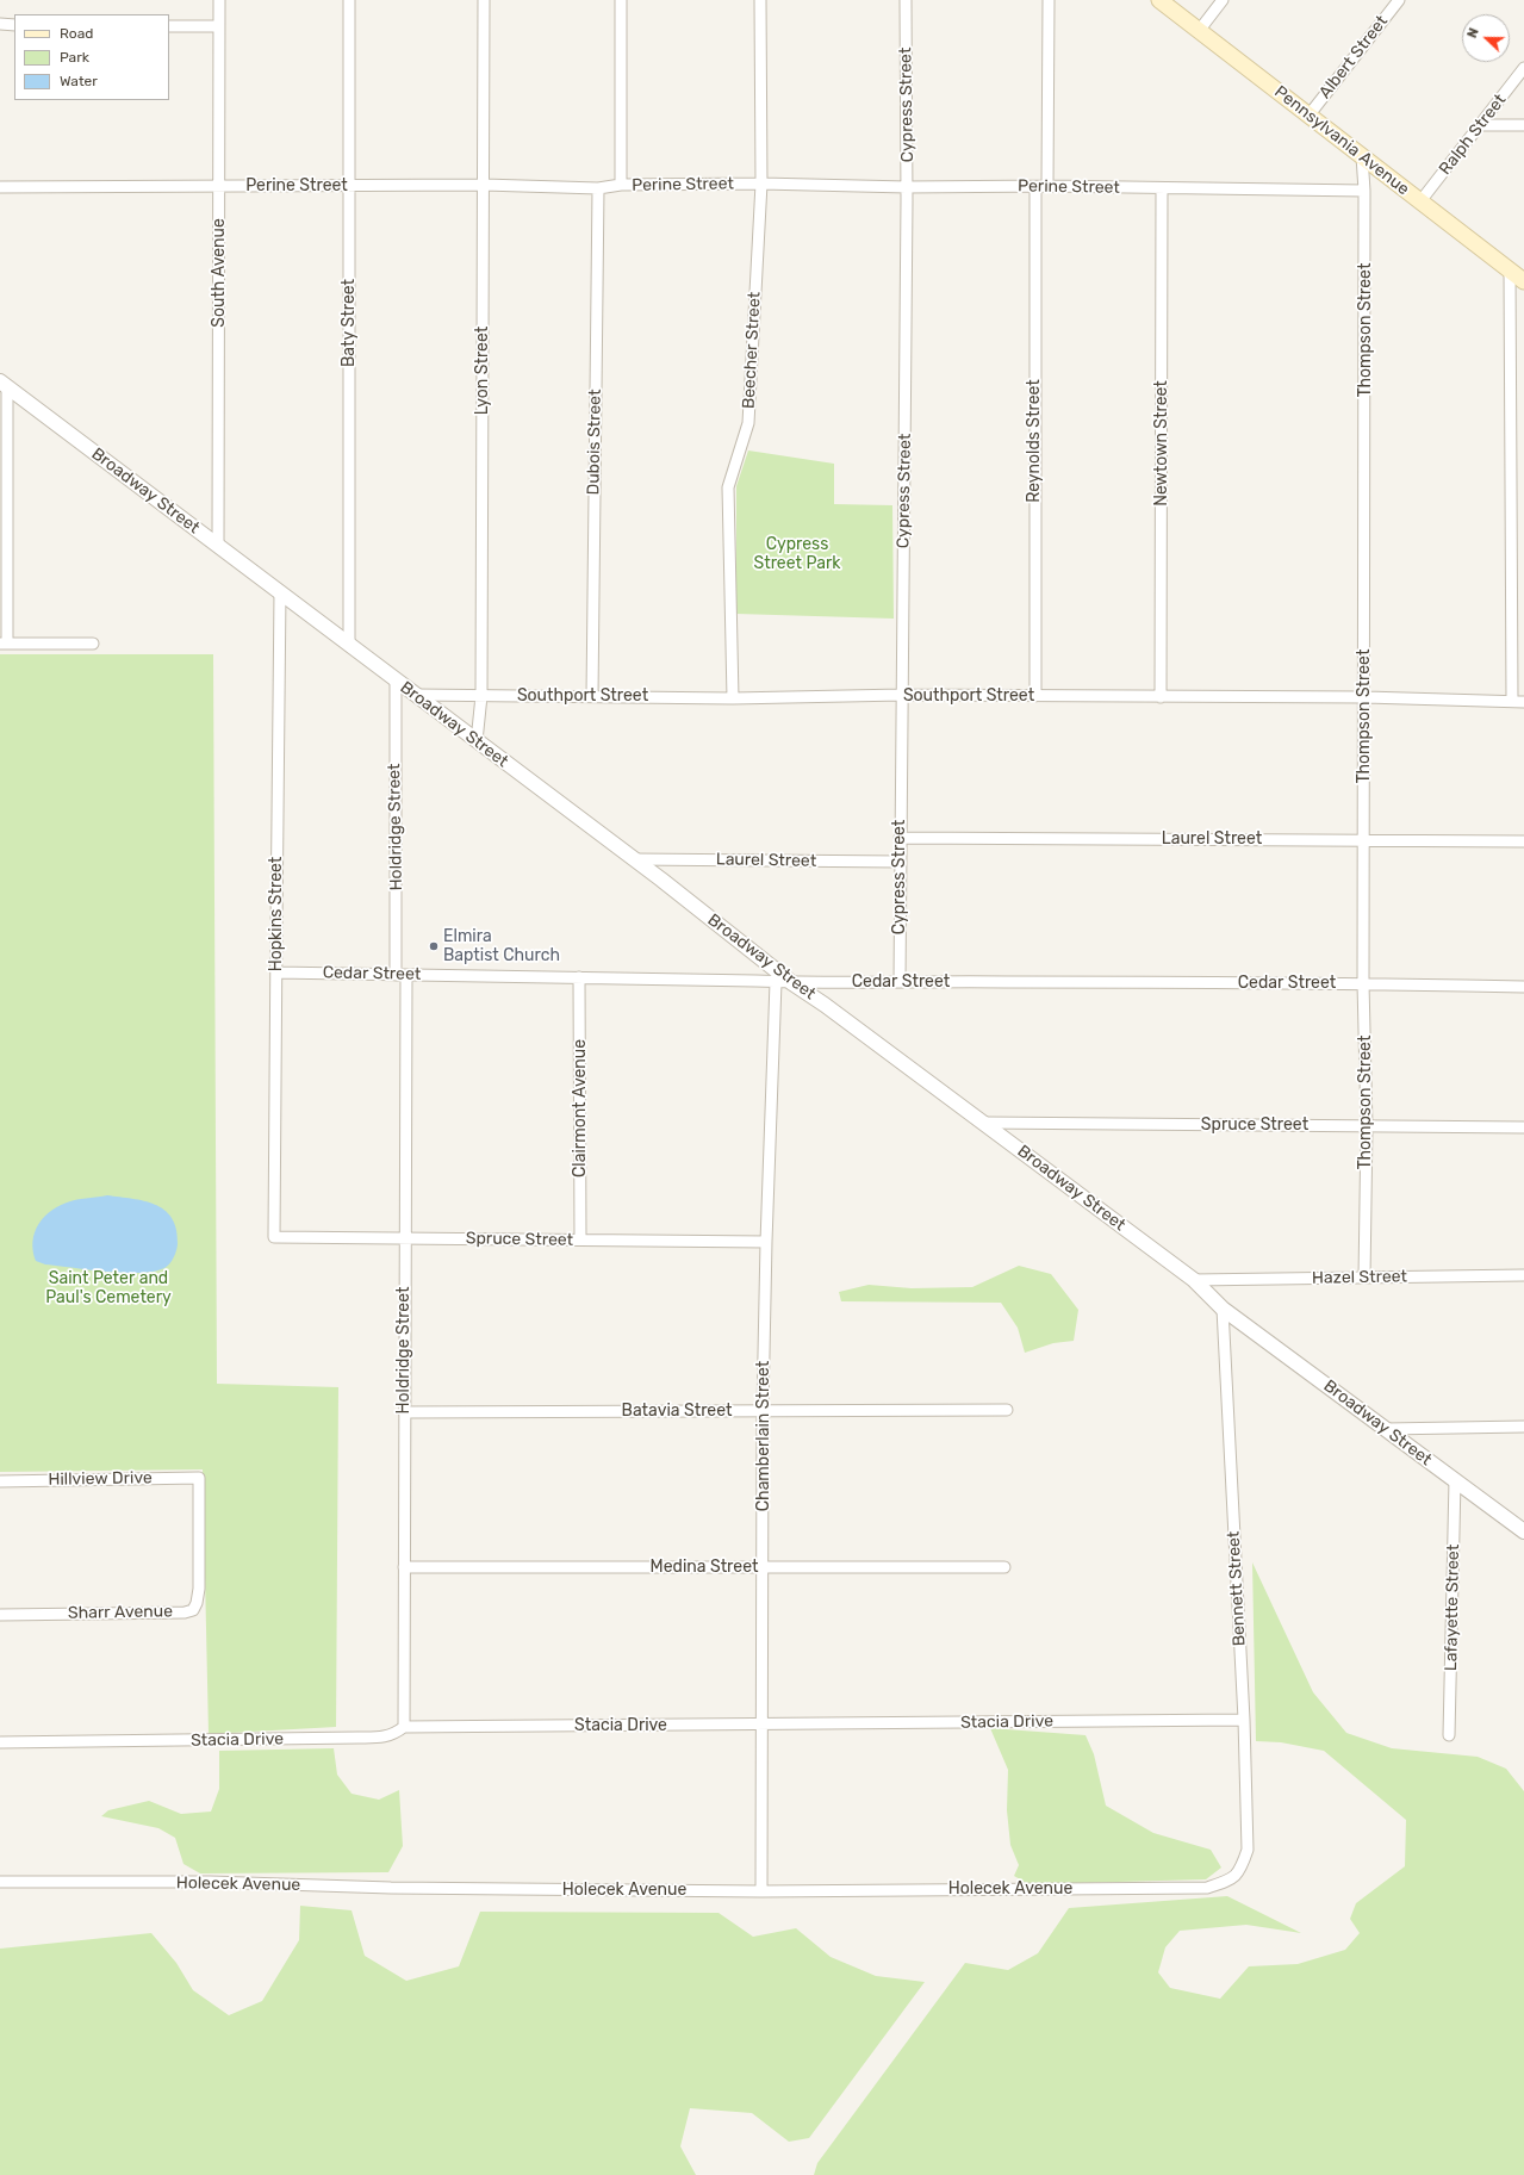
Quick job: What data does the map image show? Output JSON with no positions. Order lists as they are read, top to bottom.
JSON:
{
  "streets": {
    "main road": ["Pennsylvania Avenue"],
    "street": [
      "Albert Street",
      "Cypress Street",
      "Ralph Street",
      "Perine Street",
      "South Avenue",
      "Baty Street",
      "Thompson Street",
      "Beecher Street",
      "Lyon Street",
      "Reynolds Street",
      "Dubois Street",
      "Newtown Street",
      "Broadway Street",
      "Southport Street",
      "Holdridge Street",
      "Laurel Street",
      "Hopkins Street",
      "Cedar Street",
      "Clairmont Avenue",
      "Spruce Street",
      "Hazel Street",
      "Batavia Street",
      "Chamberlain Street",
      "Hillview Drive",
      "Medina Street",
      "Bennett Street",
      "Lafayette Street",
      "Sharr Avenue",
      "Stacia Drive",
      "Holecek Avenue"
    ]
  },
  "crossings": [
    ["Albert Street", "Pennsylvania Avenue"],
    ["Cypress Street", "Perine Street"],
    ["Cypress Street", "Southport Street"],
    ["Cypress Street", "Laurel Street"],
    ["Cypress Street", "Cedar Street"],
    ["Ralph Street", "Pennsylvania Avenue"],
    ["Pennsylvania Avenue", "Thompson Street"],
    ["Perine Street", "South Avenue"],
    ["Perine Street", "Baty Street"],
    ["Perine Street", "Thompson Street"],
    ["Perine Street", "Beecher Street"],
    ["Perine Street", "Lyon Street"],
    ["Perine Street", "Reynolds Street"],
    ["Perine Street", "Dubois Street"],
    ["Perine Street", "Newtown Street"],
    ["South Avenue", "Broadway Street"],
    ["Baty Street", "Broadway Street"],
    ["Thompson Street", "Southport Street"],
    ["Thompson Street", "Laurel Street"],
    ["Thompson Street", "Cedar Street"],
    ["Thompson Street", "Spruce Street"],
    ["Thompson Street", "Hazel Street"],
    ["Beecher Street", "Southport Street"],
    ["Lyon Street", "Broadway Street"],
    ["Lyon Street", "Southport Street"],
    ["Reynolds Street", "Southport Street"],
    ["Dubois Street", "Southport Street"],
    ["Newtown Street", "Southport Street"],
    ["Broadway Street", "Southport Street"],
    ["Broadway Street", "Holdridge Street"],
    ["Broadway Street", "Laurel Street"],
    ["Broadway Street", "Hopkins Street"],
    ["Broadway Street", "Cedar Street"],
    ["Broadway Street", "Spruce Street"],
    ["Broadway Street", "Hazel Street"],
    ["Broadway Street", "Bennett Street"],
    ["Broadway Street", "Lafayette Street"],
    ["Holdridge Street", "Cedar Street"],
    ["Holdridge Street", "Spruce Street"],
    ["Holdridge Street", "Batavia Street"],
    ["Holdridge Street", "Medina Street"],
    ["Holdridge Street", "Stacia Drive"],
    ["Hopkins Street", "Cedar Street"],
    ["Hopkins Street", "Spruce Street"],
    ["Cedar Street", "Clairmont Avenue"],
    ["Cedar Street", "Chamberlain Street"],
    ["Clairmont Avenue", "Spruce Street"],
    ["Spruce Street", "Chamberlain Street"],
    ["Batavia Street", "Chamberlain Street"],
    ["Chamberlain Street", "Medina Street"],
    ["Chamberlain Street", "Stacia Drive"],
    ["Chamberlain Street", "Holecek Avenue"],
    ["Hillview Drive", "Sharr Avenue"],
    ["Bennett Street", "Stacia Drive"],
    ["Bennett Street", "Holecek Avenue"]
  ],
  "parks": ["Cypress Street Park", "Saint Peter and Paul's Cemetery"],
  "places": ["Elmira Baptist Church"],
  "legend": ["Road", "Park", "Water"],
  "north": "left"
}
